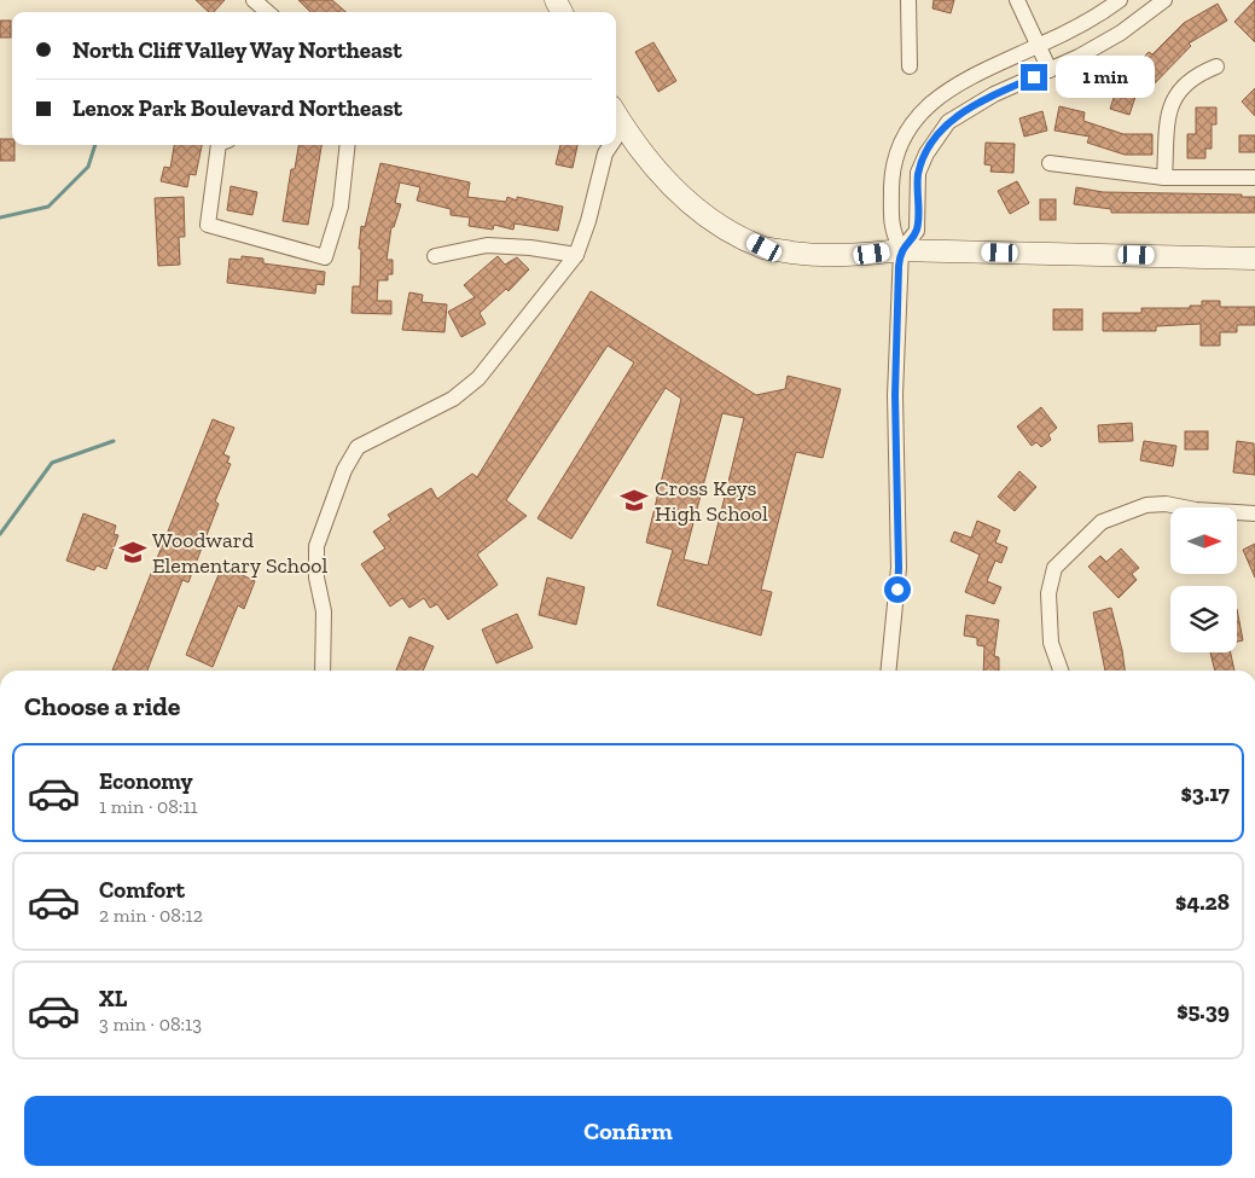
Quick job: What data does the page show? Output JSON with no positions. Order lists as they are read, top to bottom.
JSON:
{
  "places": {
    "school or university": ["Cross Keys High School", "Woodward Elementary School"]
  },
  "north": "right",
  "page": {
    "banner": ["North Cliff Valley Way Northeast", "Lenox Park Boulevard Northeast"],
    "bubble": "1 min",
    "heading": "Choose a ride",
    "list": [
      {
        "name": "Economy",
        "note": "1 min · 08:11",
        "value": "$3.17"
      },
      {
        "name": "Comfort",
        "note": "2 min · 08:12",
        "value": "$4.28"
      },
      {
        "name": "XL",
        "note": "3 min · 08:13",
        "value": "$5.39"
      }
    ],
    "buttons": "Confirm"
  }
}
